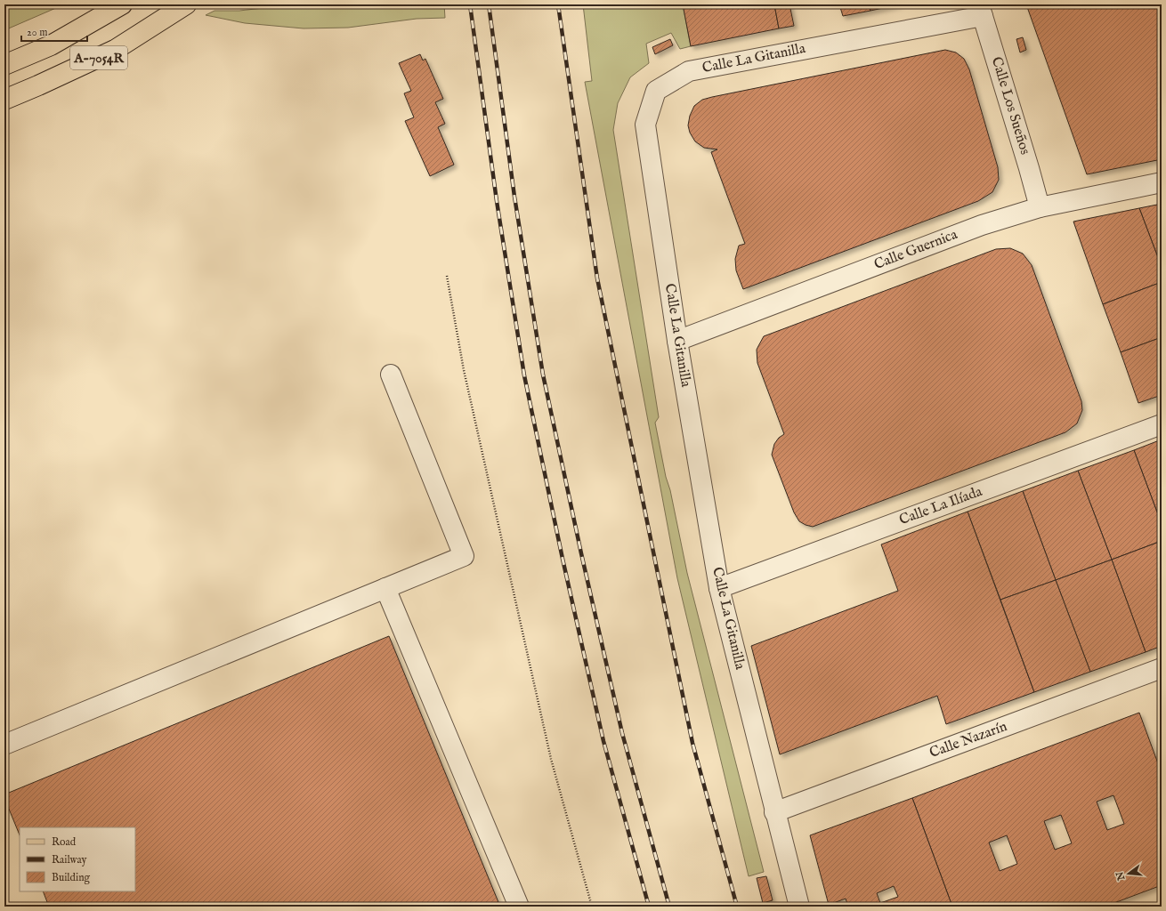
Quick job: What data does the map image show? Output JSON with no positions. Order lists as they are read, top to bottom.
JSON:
{
  "streets": {
    "main road": ["A-7054R"],
    "street": [
      "Calle La Gitanilla",
      "Calle Los Sueños",
      "Calle Guernica",
      "Calle La Ilíada",
      "Calle Nazarín"
    ]
  },
  "crossings": [
    ["Calle La Gitanilla", "Calle Los Sueños"],
    ["Calle La Gitanilla", "Calle Guernica"],
    ["Calle La Gitanilla", "Calle La Ilíada"],
    ["Calle La Gitanilla", "Calle Nazarín"],
    ["Calle Los Sueños", "Calle Guernica"]
  ],
  "legend": ["Road", "Railway", "Building"],
  "scale_bar": "20 m",
  "north": "left"
}
